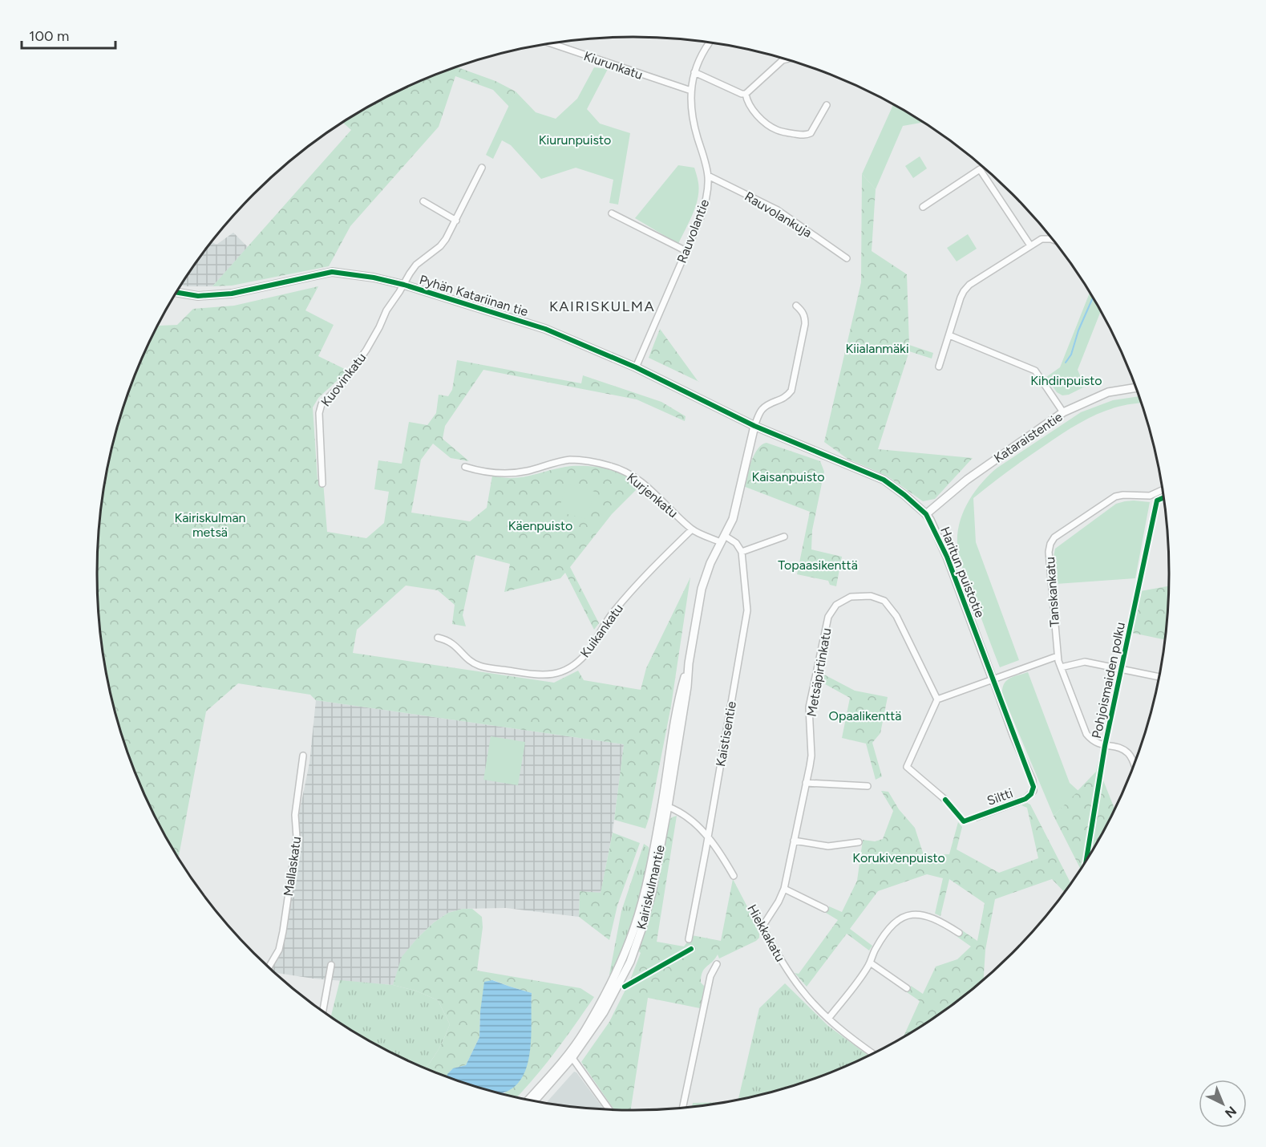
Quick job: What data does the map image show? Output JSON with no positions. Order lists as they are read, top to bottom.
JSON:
{
  "streets": {
    "street": [
      "Kiurunkatu",
      "Rauvolankuja",
      "Rauvolantie",
      "Pyhän Katariinan tie",
      "Kuovinkatu",
      "Kataraistentie",
      "Kurjenkatu",
      "Haritun puistotie",
      "Tanskankatu",
      "Kuikankatu",
      "Metsäpirtinkatu",
      "Kaistisentie",
      "Siltti",
      "Mallaskatu",
      "Kairiskulmantie",
      "Hiekkakatu"
    ],
    "cycle path": ["Pohjoismaiden polku"]
  },
  "crossings": [
    ["Kiurunkatu", "Rauvolantie"],
    ["Rauvolankuja", "Rauvolantie"],
    ["Rauvolantie", "Pyhän Katariinan tie"],
    ["Pyhän Katariinan tie", "Kuovinkatu"],
    ["Pyhän Katariinan tie", "Haritun puistotie"],
    ["Pyhän Katariinan tie", "Kairiskulmantie"],
    ["Kataraistentie", "Haritun puistotie"],
    ["Kurjenkatu", "Kuikankatu"],
    ["Kurjenkatu", "Kairiskulmantie"],
    ["Haritun puistotie", "Siltti"],
    ["Haritun puistotie", "Kairiskulmantie"],
    ["Metsäpirtinkatu", "Hiekkakatu"]
  ],
  "districts": ["KAIRISKULMA"],
  "parks": [
    "Kiurunpuisto",
    "Kiialanmäki",
    "Kihdinpuisto",
    "Kaisanpuisto",
    "Kairiskulman metsä",
    "Käenpuisto",
    "Topaasikenttä",
    "Opaalikenttä",
    "Korukivenpuisto"
  ],
  "scale_bar": "100 m",
  "north": "bottom right"
}
